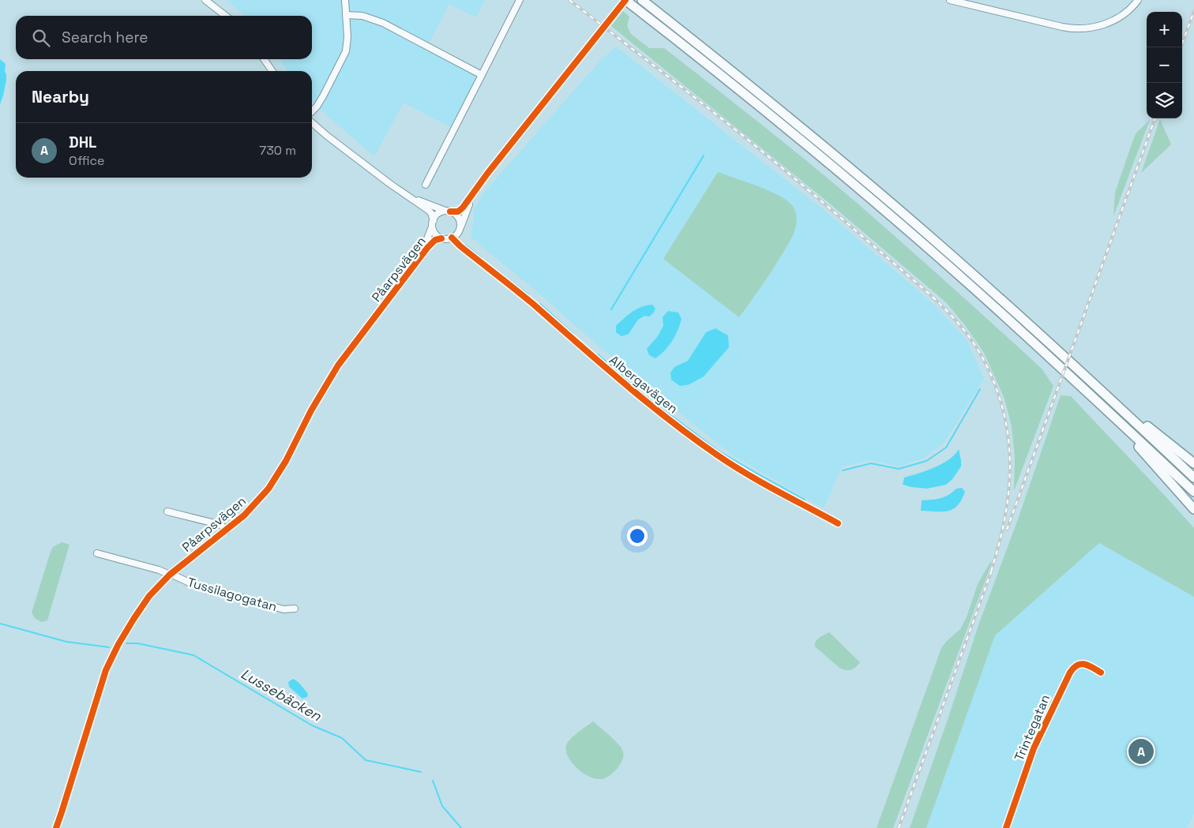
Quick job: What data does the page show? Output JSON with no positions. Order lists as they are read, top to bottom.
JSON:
{
  "streets": {
    "street": [
      "Påarpsvägen",
      "Albergavägen",
      "Tussilagogatan",
      "Trintegatan"
    ]
  },
  "crossings": [
    ["Påarpsvägen", "Albergavägen"],
    ["Påarpsvägen", "Tussilagogatan"]
  ],
  "water": ["Lussebäcken"],
  "page": {
    "map_buttons": ["+", "−"],
    "search": "Search here",
    "heading": "Nearby",
    "list": [
      {
        "mark": "A",
        "name": "DHL",
        "note": "Office",
        "value": "730 m"
      }
    ],
    "pins": "A"
  }
}
